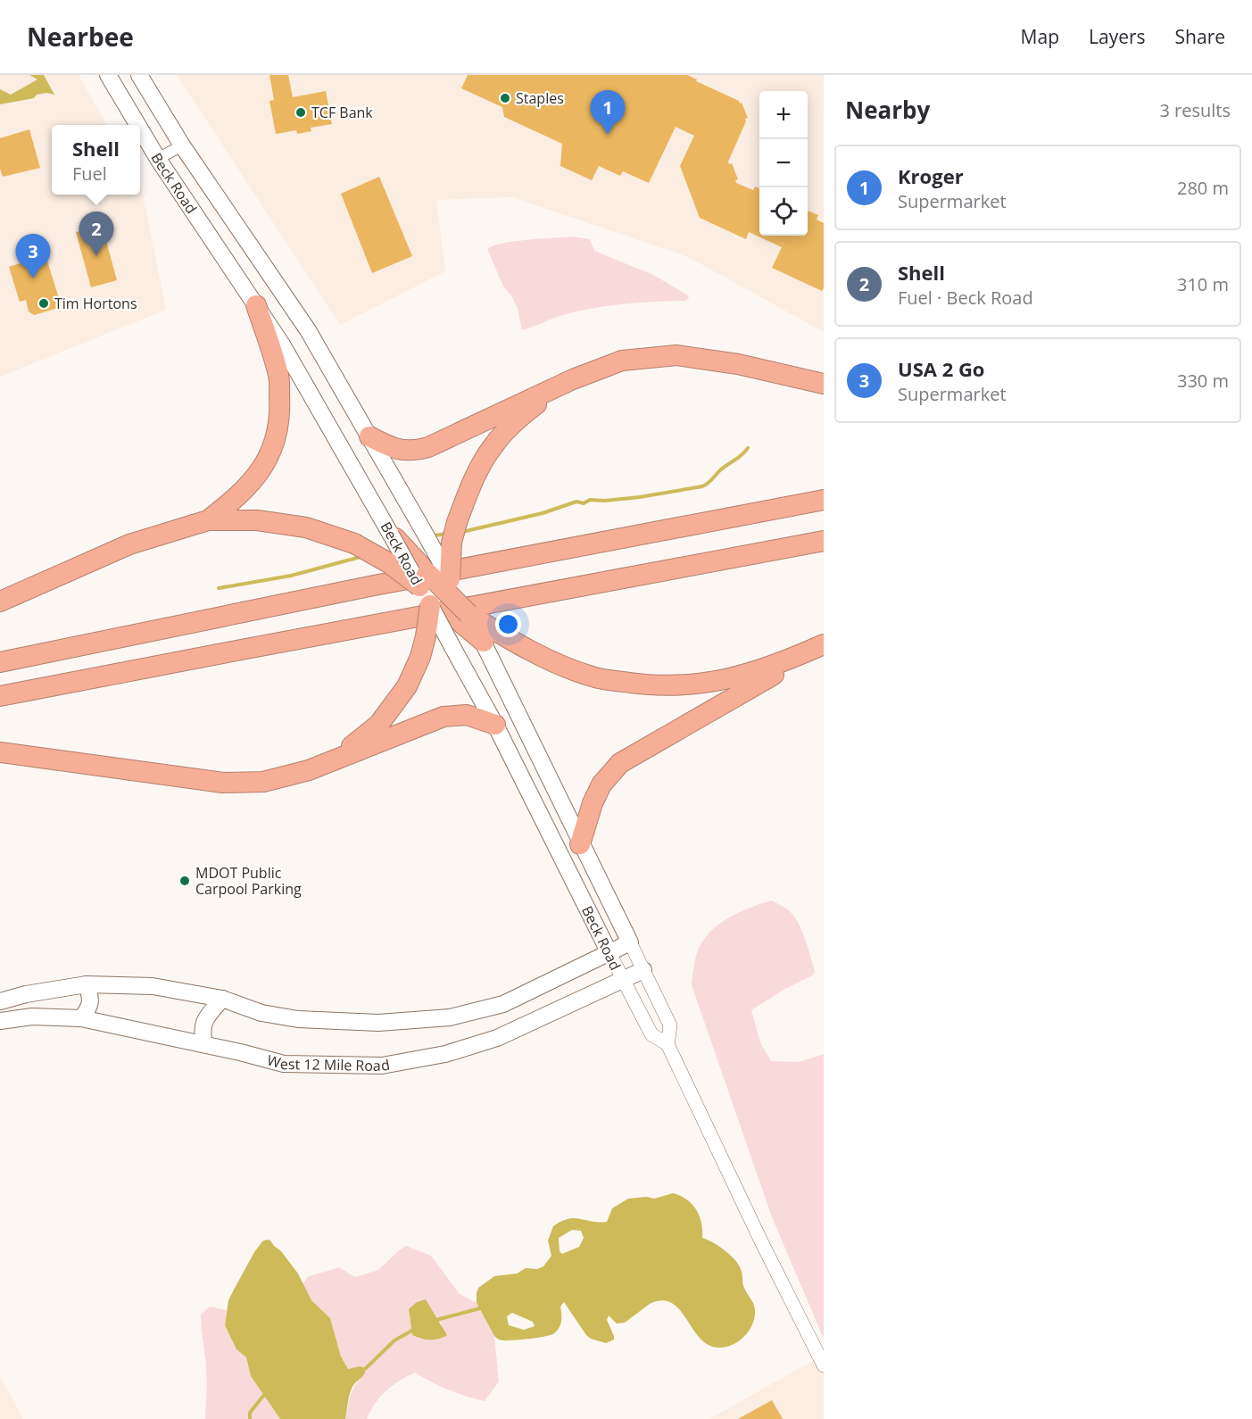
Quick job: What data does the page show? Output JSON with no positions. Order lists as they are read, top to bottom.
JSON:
{
  "streets": {
    "main road": ["Beck Road", "West 12 Mile Road"]
  },
  "crossings": [
    ["Beck Road", "West 12 Mile Road"]
  ],
  "places": [
    "Staples",
    "TCF Bank",
    "Tim Hortons",
    "MDOT Public Carpool Parking"
  ],
  "page": {
    "header": "Nearbee",
    "nav": ["Map", "Layers", "Share"],
    "heading": ["Nearby", "3 results"],
    "pins": ["1", "2", "3"],
    "map_buttons": ["+", "−"],
    "popup": ["Shell", "Fuel"],
    "list": [
      {
        "mark": "1",
        "name": "Kroger",
        "note": "Supermarket",
        "value": "280 m"
      },
      {
        "mark": "2",
        "name": "Shell",
        "note": "Fuel · Beck Road",
        "value": "310 m"
      },
      {
        "mark": "3",
        "name": "USA 2 Go",
        "note": "Supermarket",
        "value": "330 m"
      }
    ]
  }
}
